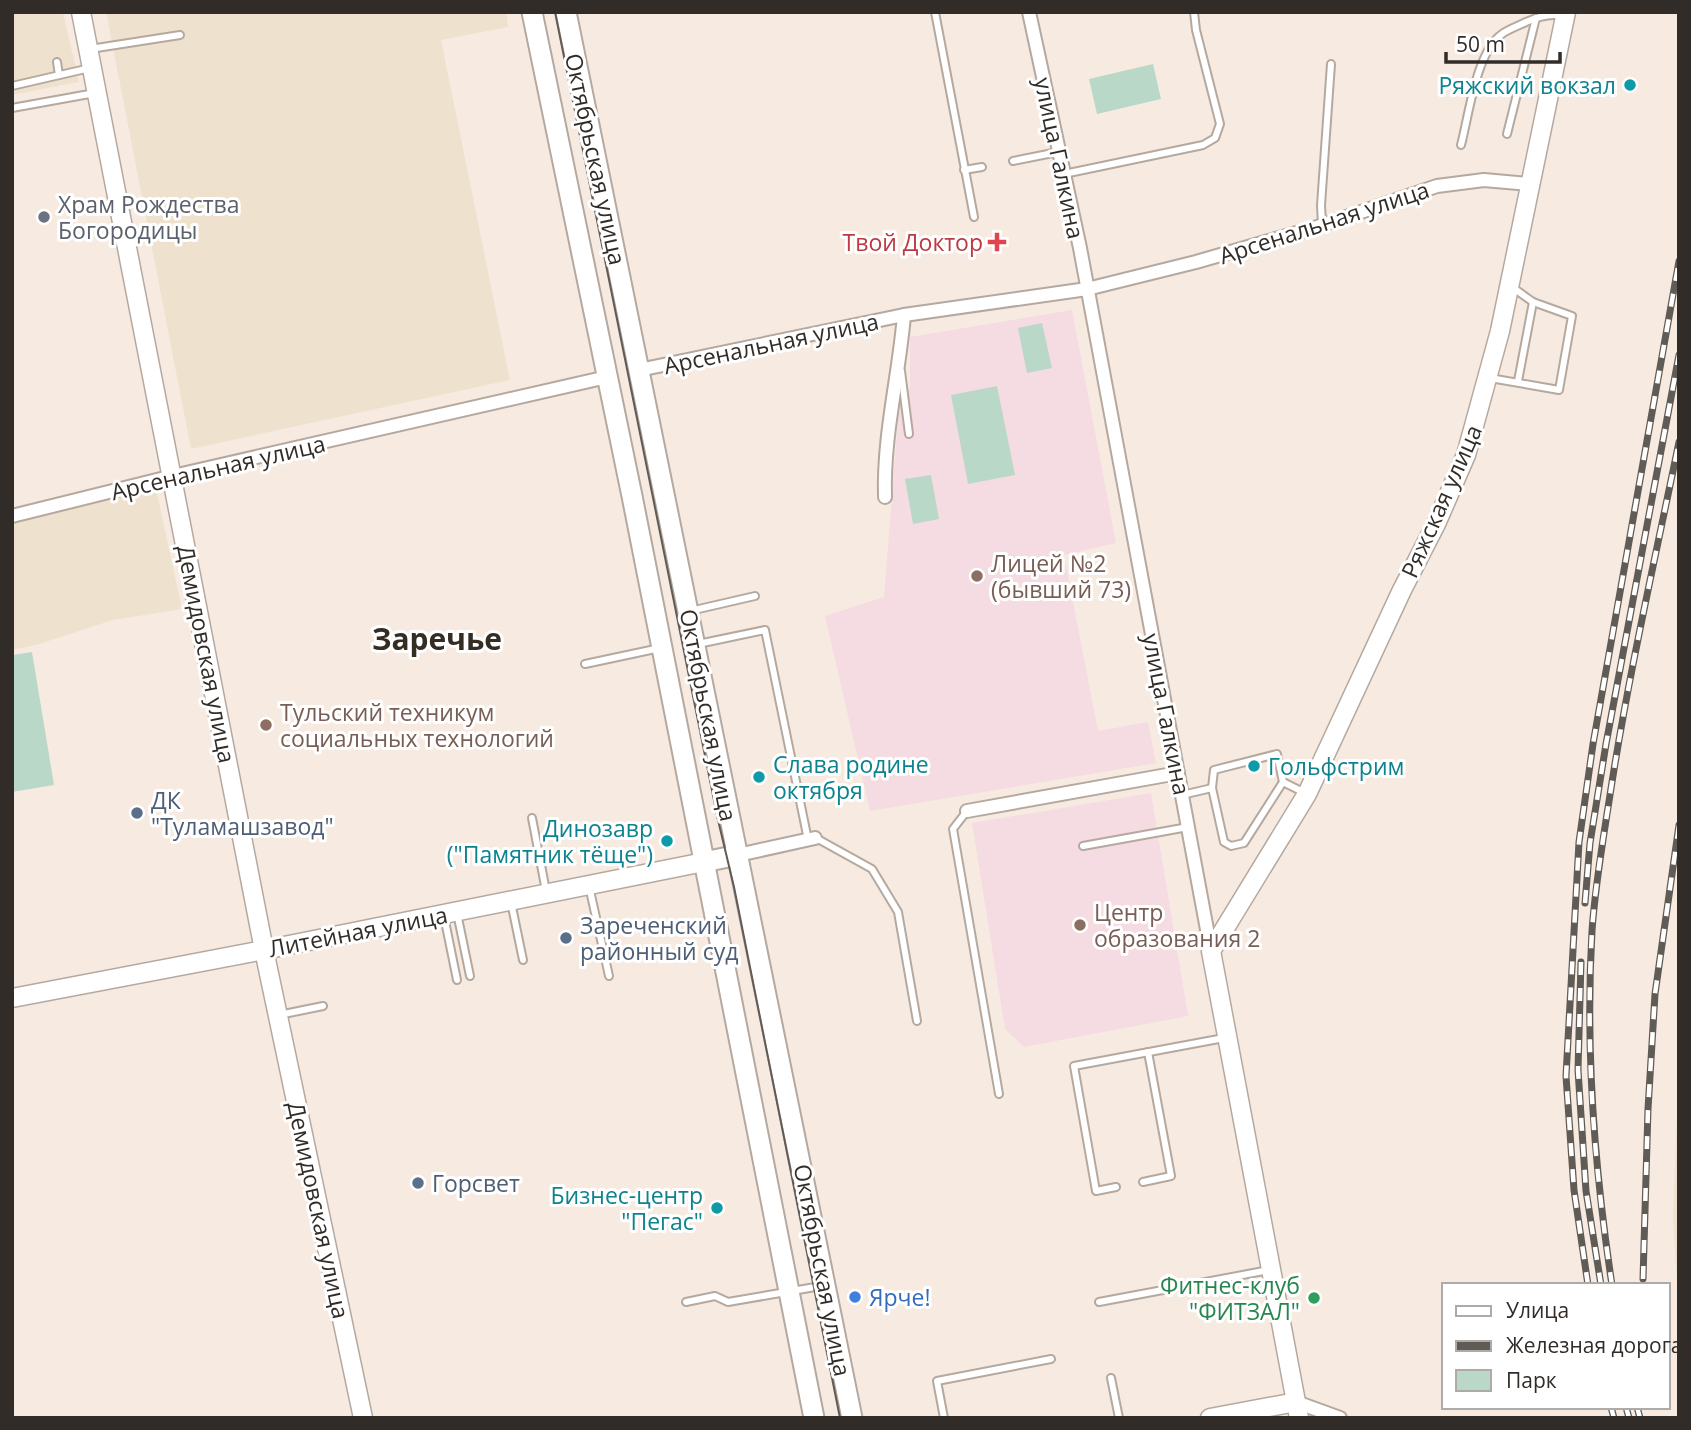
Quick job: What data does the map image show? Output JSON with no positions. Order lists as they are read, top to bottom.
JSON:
{
  "streets": {
    "main road": ["Октябрьская улица", "Арсенальная улица"],
    "street": [
      "улица Галкина",
      "Ряжская улица",
      "Демидовская улица",
      "Литейная улица"
    ]
  },
  "crossings": [
    ["улица Галкина", "Арсенальная улица"],
    ["улица Галкина", "Ряжская улица"],
    ["Октябрьская улица", "Арсенальная улица"],
    ["Октябрьская улица", "Литейная улица"],
    ["Арсенальная улица", "Ряжская улица"],
    ["Арсенальная улица", "Демидовская улица"],
    ["Демидовская улица", "Литейная улица"]
  ],
  "districts": ["Заречье"],
  "places": {
    "other": [
      "Ряжский вокзал",
      "Храм Рождества Богородицы",
      "Лицей №2 (бывший 73)",
      "Тульский техникум социальных технологий",
      "Гольфстрим",
      "Слава родине октября",
      "ДК \"Туламашзавод\"",
      "Динозавр (\"Памятник тёще\")",
      "Центр образования 2",
      "Зареченский районный суд",
      "Горсвет",
      "Бизнес-центр \"Пегас\"",
      "Ярче!",
      "Фитнес-клуб \"ФИТЗАЛ\""
    ],
    "health": ["Твой Доктор"]
  },
  "legend": ["Улица", "Железная дорога", "Парк"],
  "scale_bar": "50 m"
}
